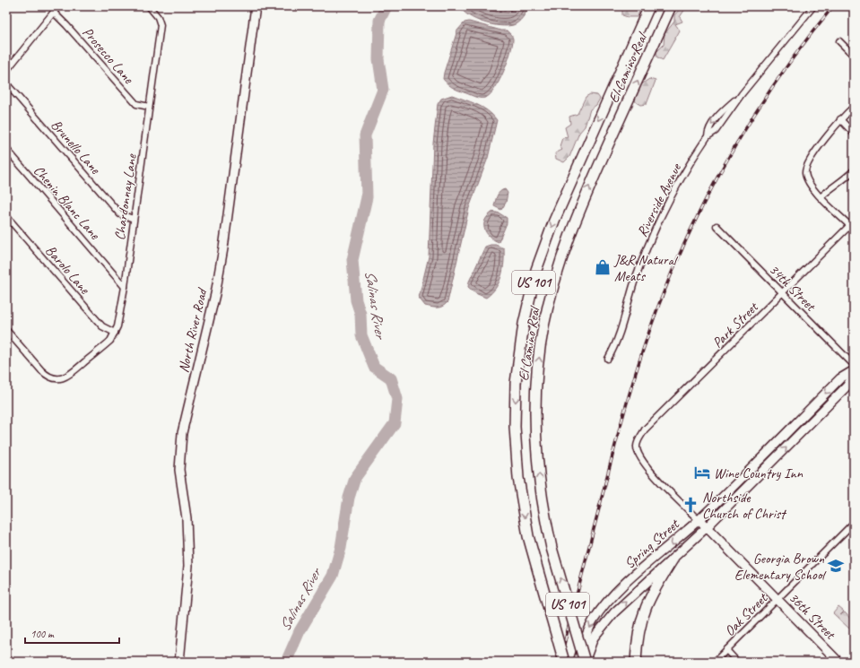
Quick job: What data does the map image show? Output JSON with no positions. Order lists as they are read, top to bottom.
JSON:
{
  "streets": {
    "highway": ["El Camino Real", "US 101"],
    "main road": ["North River Road", "Spring Street", "36th Street"],
    "street": [
      "Prosecco Lane",
      "Brunello Lane",
      "Chardonnay Lane",
      "Riverside Avenue",
      "Chenin Blanc Lane",
      "Barolo Lane",
      "34th Street",
      "Park Street",
      "Oak Street"
    ]
  },
  "crossings": [
    ["Prosecco Lane", "Chardonnay Lane"],
    ["El Camino Real", "Spring Street"],
    ["Brunello Lane", "Chardonnay Lane"],
    ["Chardonnay Lane", "Chenin Blanc Lane"],
    ["Chardonnay Lane", "Barolo Lane"],
    ["34th Street", "Park Street"],
    ["Park Street", "36th Street"],
    ["Spring Street", "36th Street"],
    ["Oak Street", "36th Street"]
  ],
  "water": ["Salinas River"],
  "places": {
    "shop": ["J&R Natural Meats"],
    "hotel": ["Wine Country Inn"],
    "church": ["Northside Church of Christ"],
    "school or university": ["Georgia Brown Elementary School"]
  },
  "scale_bar": "100 m"
}
